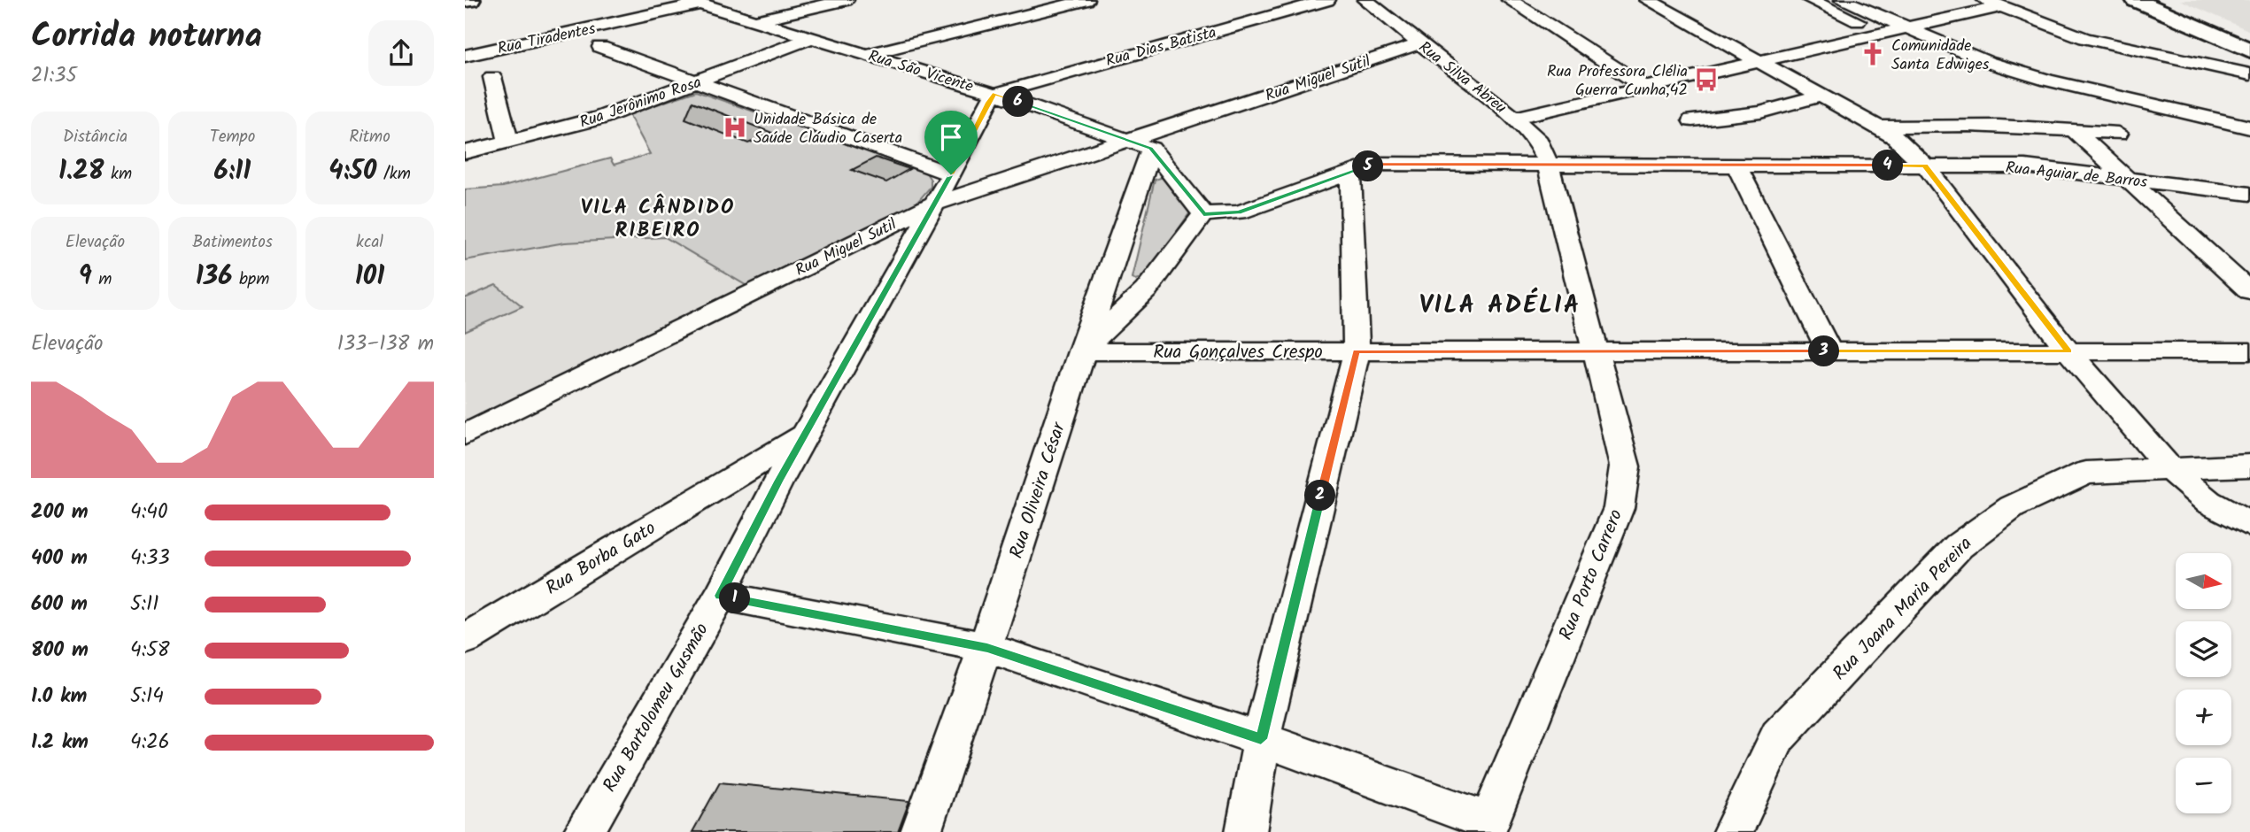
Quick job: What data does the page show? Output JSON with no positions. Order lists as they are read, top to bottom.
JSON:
{
  "streets": {
    "street": [
      "Rua Tiradentes",
      "Rua Dias Batista",
      "Rua São Vicente",
      "Rua Silva Abreu",
      "Rua Miguel Sutil",
      "Rua Jerônimo Rosa",
      "Rua Aguiar de Barros",
      "Rua Gonçalves Crespo",
      "Rua Oliveira César",
      "Rua Borba Gato",
      "Rua Porto Carrero",
      "Rua Joana Maria Pereira",
      "Rua Bartolomeu Gusmão"
    ]
  },
  "crossings": [
    ["Rua Tiradentes", "Rua São Vicente"],
    ["Rua Dias Batista", "Rua São Vicente"],
    ["Rua Dias Batista", "Rua Bartolomeu Gusmão"],
    ["Rua São Vicente", "Rua Miguel Sutil"],
    ["Rua São Vicente", "Rua Jerônimo Rosa"],
    ["Rua São Vicente", "Rua Oliveira César"],
    ["Rua São Vicente", "Rua Bartolomeu Gusmão"],
    ["Rua Silva Abreu", "Rua Miguel Sutil"],
    ["Rua Silva Abreu", "Rua Aguiar de Barros"],
    ["Rua Silva Abreu", "Rua Porto Carrero"],
    ["Rua Miguel Sutil", "Rua Oliveira César"],
    ["Rua Miguel Sutil", "Rua Bartolomeu Gusmão"],
    ["Rua Aguiar de Barros", "Rua Porto Carrero"],
    ["Rua Gonçalves Crespo", "Rua Oliveira César"],
    ["Rua Gonçalves Crespo", "Rua Porto Carrero"],
    ["Rua Borba Gato", "Rua Bartolomeu Gusmão"]
  ],
  "districts": ["VILA CÂNDIDO RIBEIRO", "VILA ADÉLIA"],
  "places": {
    "church": ["Comunidade Santa Edwiges"],
    "bus stop": ["Rua Professora Clélia Guerra Cunha,42"],
    "hospital": ["Unidade Básica de Saúde Cláudio Caserta"]
  },
  "north": "right",
  "page": {
    "heading": ["Corrida noturna", "21:35"],
    "pins": [
      "6",
      "4",
      "5",
      "3",
      "2",
      "1"
    ],
    "stats": [
      ["Distância", "1.28 km"],
      ["Tempo", "6:11"],
      ["Ritmo", "4:50 /km"],
      ["Elevação", "9 m"],
      ["Batimentos", "136 bpm"],
      ["kcal", "101"]
    ],
    "chart": ["Elevação", "133–138 m"],
    "list": [
      {
        "name": "200 m",
        "note": "4:40"
      },
      {
        "name": "400 m",
        "note": "4:33"
      },
      {
        "name": "600 m",
        "note": "5:11"
      },
      {
        "name": "800 m",
        "note": "4:58"
      },
      {
        "name": "1.0 km",
        "note": "5:14"
      },
      {
        "name": "1.2 km",
        "note": "4:26"
      }
    ],
    "map_buttons": ["+", "−"]
  }
}
